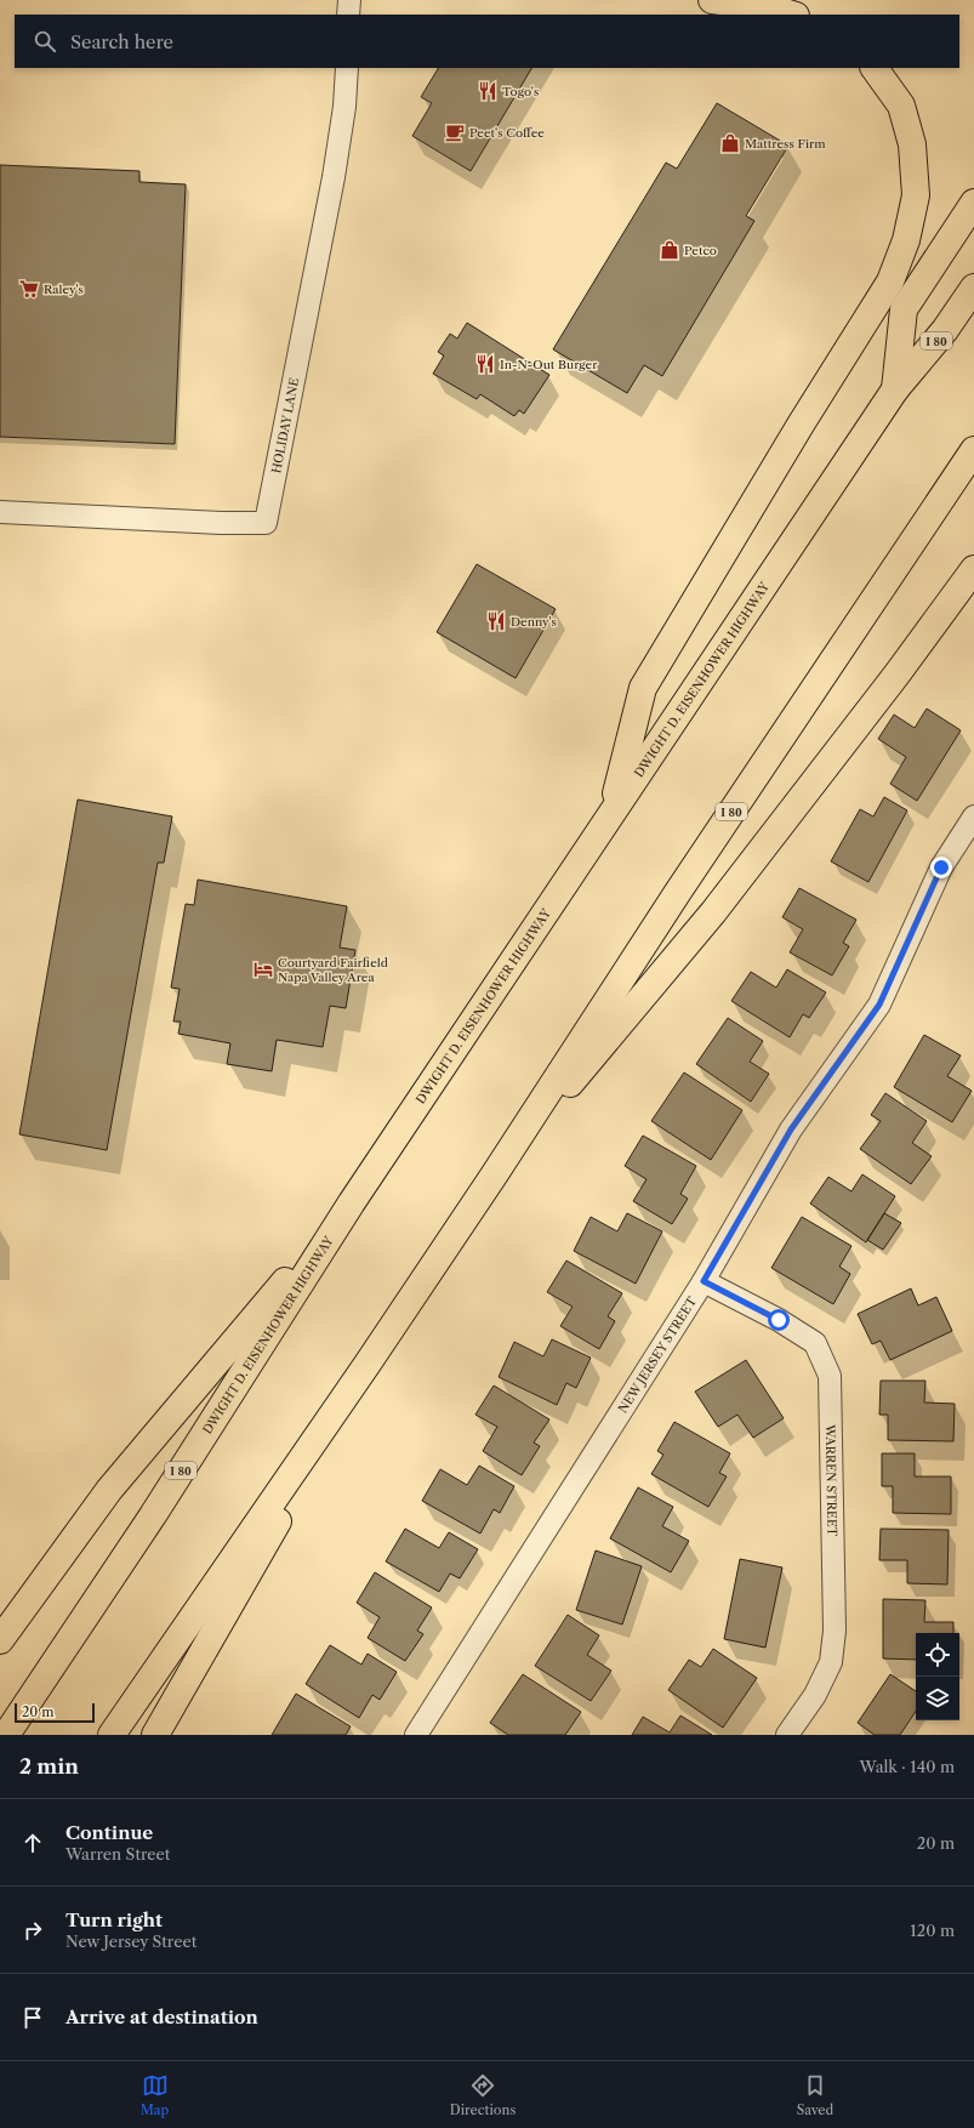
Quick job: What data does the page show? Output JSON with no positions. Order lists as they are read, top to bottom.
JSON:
{
  "streets": {
    "highway": ["I 80", "DWIGHT D. EISENHOWER HIGHWAY"],
    "street": ["HOLIDAY LANE", "NEW JERSEY STREET", "WARREN STREET"]
  },
  "crossings": [
    ["NEW JERSEY STREET", "WARREN STREET"]
  ],
  "places": {
    "restaurant": ["Togo's", "In-N-Out Burger", "Denny's"],
    "cafe": ["Peet's Coffee"],
    "shop": ["Mattress Firm", "Petco"],
    "supermarket": ["Raley's"],
    "hotel": ["Courtyard Fairfield Napa Valley Area"]
  },
  "scale_bar": "20 m",
  "page": {
    "search": "Search here",
    "scale": "20 m",
    "heading": ["2 min", "Walk · 140 m"],
    "list": [
      ["Continue", "Warren Street", "20 m"],
      ["Turn right", "New Jersey Street", "120 m"],
      "Arrive at destination"
    ],
    "nav": ["Map", "Directions", "Saved"]
  }
}
